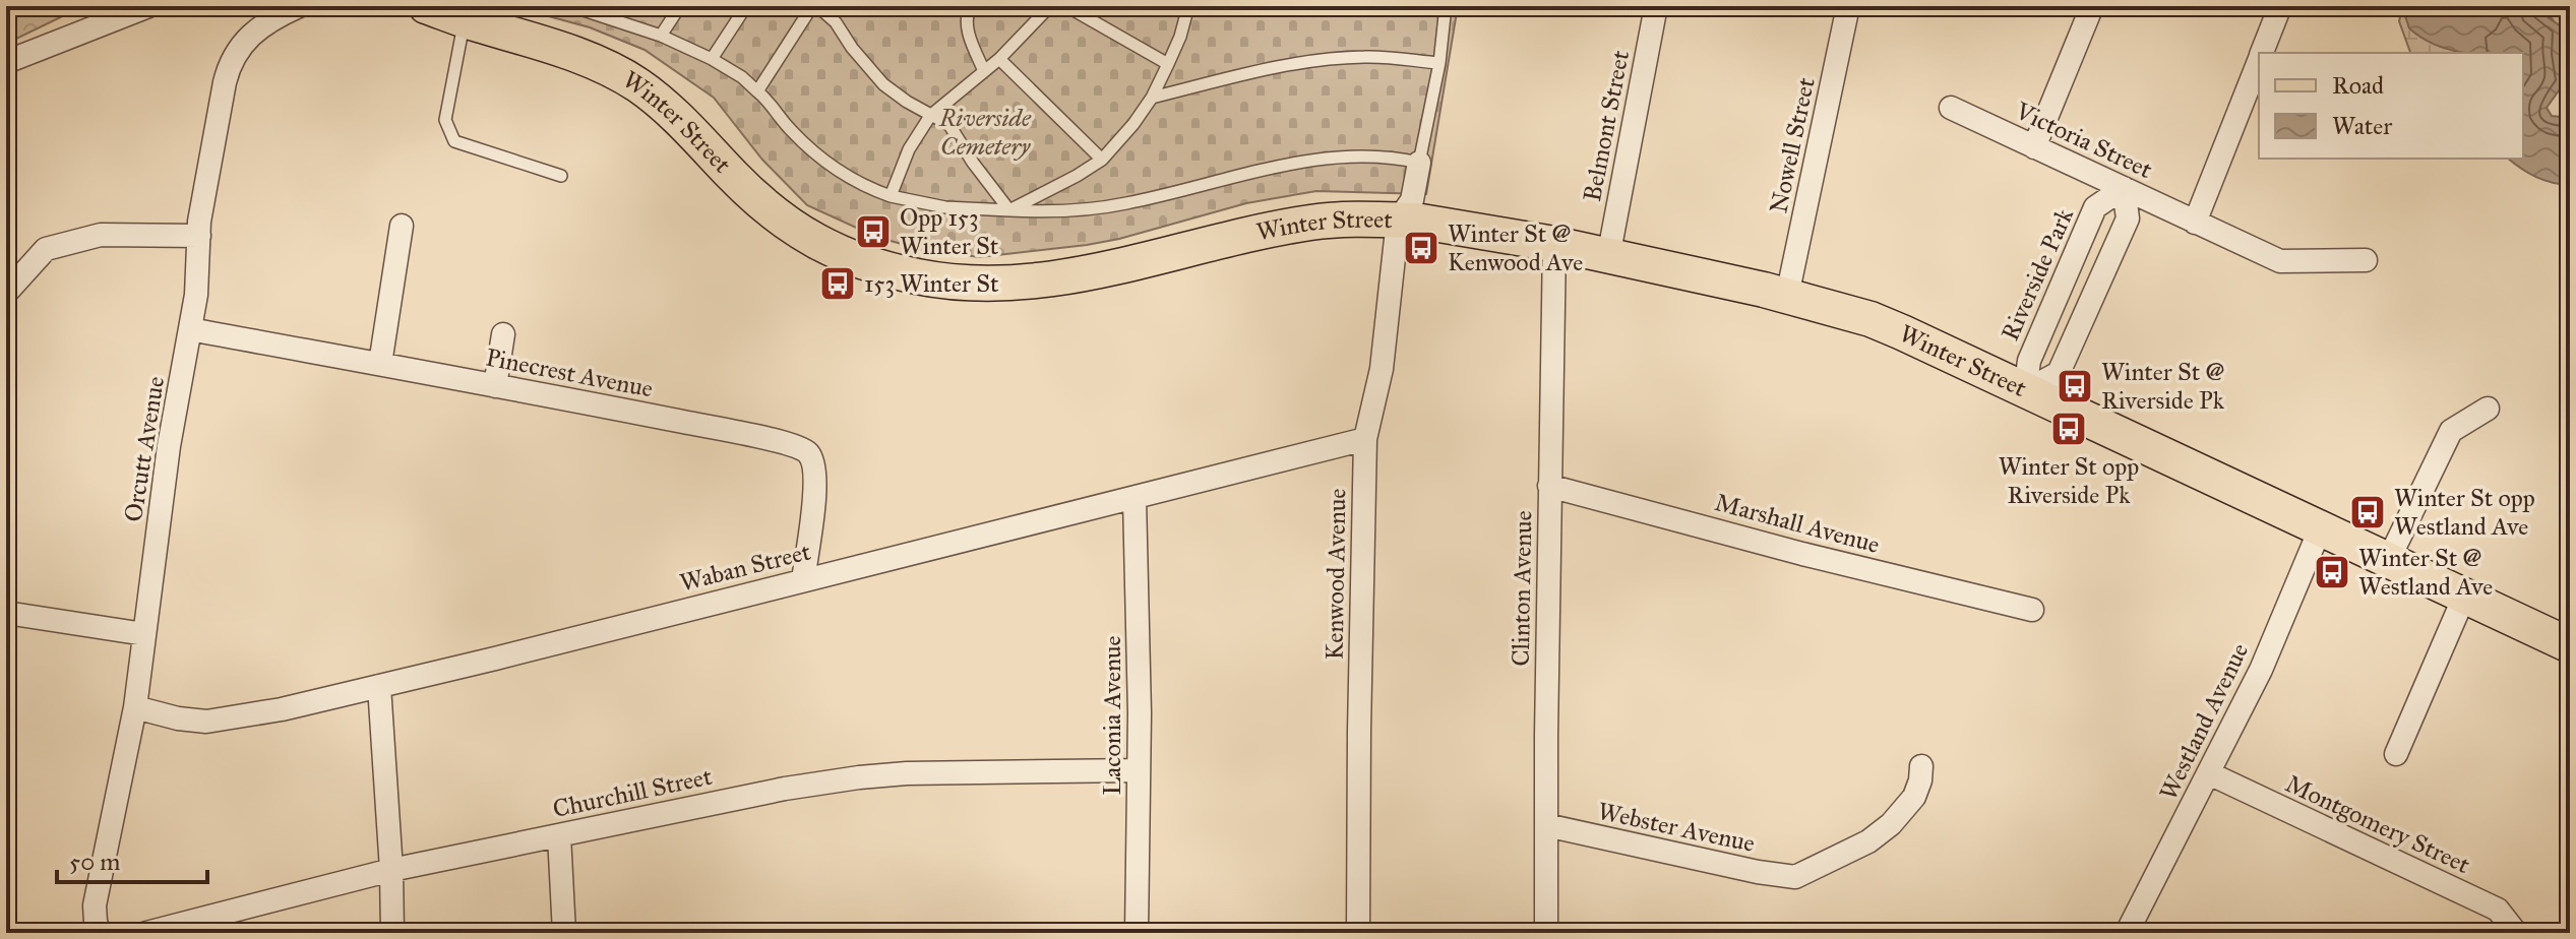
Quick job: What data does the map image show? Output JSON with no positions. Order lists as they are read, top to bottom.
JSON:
{
  "streets": {
    "main road": ["Winter Street"],
    "street": [
      "Belmont Street",
      "Victoria Street",
      "Nowell Street",
      "Riverside Park",
      "Pinecrest Avenue",
      "Orcutt Avenue",
      "Marshall Avenue",
      "Waban Street",
      "Kenwood Avenue",
      "Clinton Avenue",
      "Laconia Avenue",
      "Westland Avenue",
      "Churchill Street",
      "Montgomery Street",
      "Webster Avenue"
    ]
  },
  "crossings": [
    ["Winter Street", "Belmont Street"],
    ["Winter Street", "Nowell Street"],
    ["Winter Street", "Riverside Park"],
    ["Winter Street", "Kenwood Avenue"],
    ["Winter Street", "Clinton Avenue"],
    ["Winter Street", "Westland Avenue"],
    ["Victoria Street", "Riverside Park"],
    ["Pinecrest Avenue", "Orcutt Avenue"],
    ["Pinecrest Avenue", "Waban Street"],
    ["Orcutt Avenue", "Waban Street"],
    ["Marshall Avenue", "Clinton Avenue"],
    ["Waban Street", "Kenwood Avenue"],
    ["Waban Street", "Laconia Avenue"],
    ["Clinton Avenue", "Webster Avenue"],
    ["Laconia Avenue", "Churchill Street"],
    ["Westland Avenue", "Montgomery Street"]
  ],
  "parks": ["Riverside Cemetery"],
  "places": {
    "bus stop": [
      "Opp 153 Winter St",
      "Winter St @ Kenwood Ave",
      "153 Winter St",
      "Winter St @ Riverside Pk",
      "Winter St opp Riverside Pk",
      "Winter St opp Westland Ave",
      "Winter St @ Westland Ave"
    ]
  },
  "legend": ["Road", "Water"],
  "scale_bar": "50 m"
}
